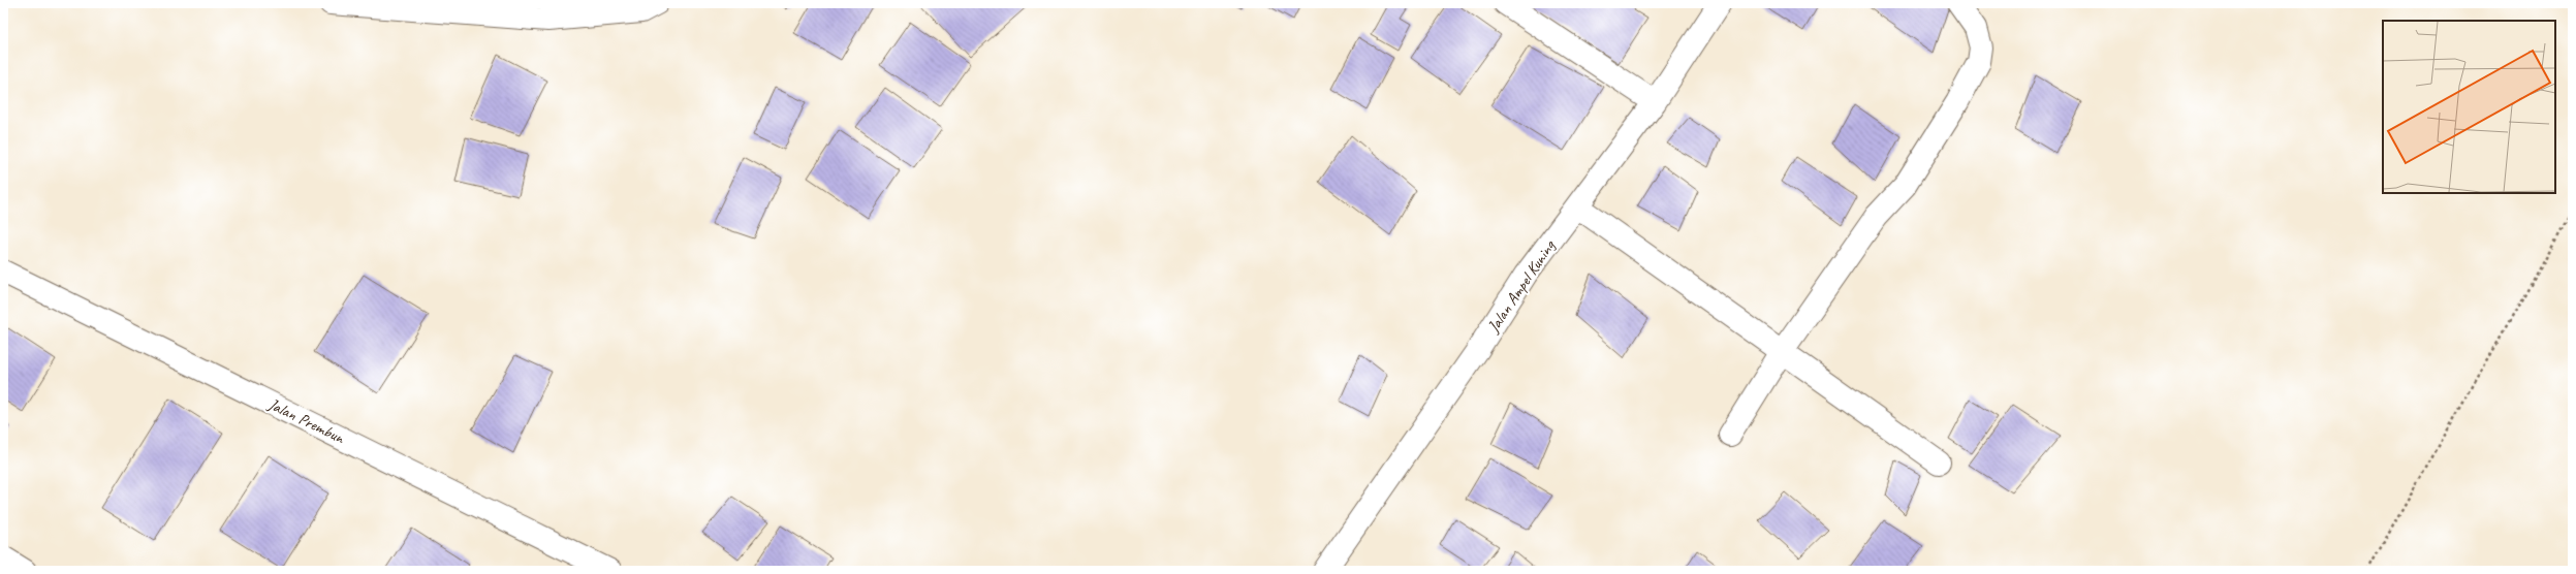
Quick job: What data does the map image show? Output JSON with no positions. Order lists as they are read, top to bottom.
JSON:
{
  "streets": {
    "street": ["Jalan Ampel Kuning", "Jalan Prembun"]
  }
}
